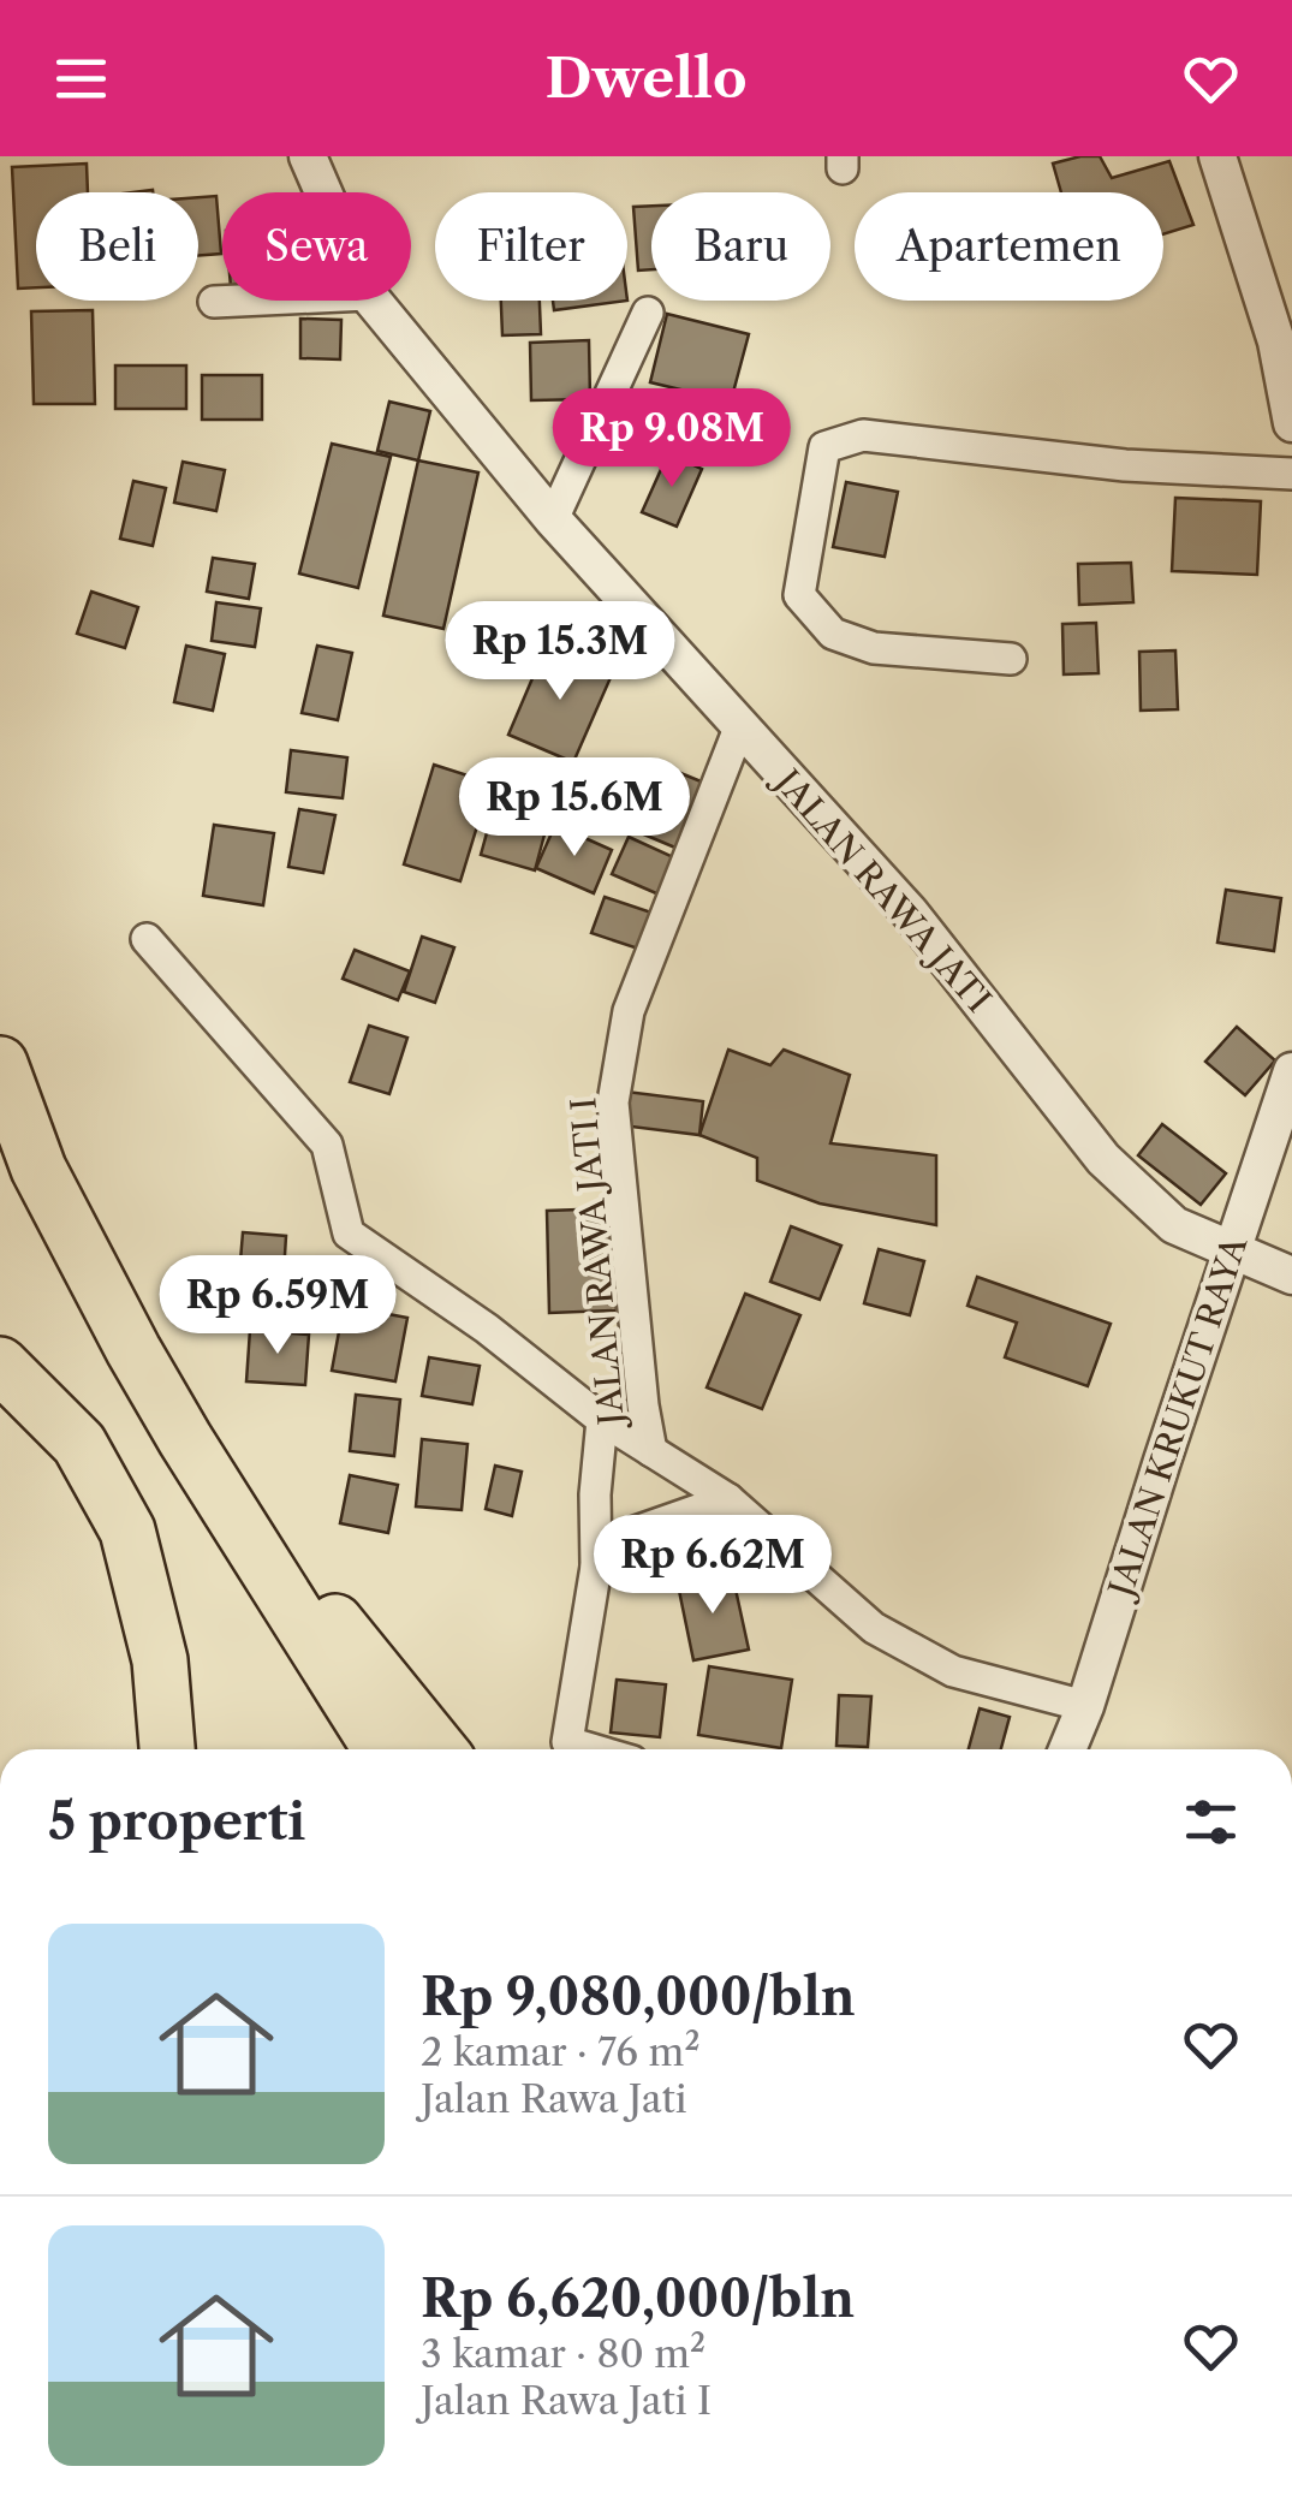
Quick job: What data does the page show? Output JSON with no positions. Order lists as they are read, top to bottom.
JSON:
{
  "streets": {
    "street": ["JALAN RAWA JATI", "JALAN RAWA JATI I", "JALAN KRUKUT RAYA"]
  },
  "crossings": [
    ["JALAN RAWA JATI", "JALAN RAWA JATI I"],
    ["JALAN RAWA JATI", "JALAN KRUKUT RAYA"]
  ],
  "page": {
    "header": "Dwello",
    "chip": [
      "Beli",
      "Sewa",
      "Filter",
      "Baru",
      "Apartemen"
    ],
    "price": [
      "Rp 9.08M",
      "Rp 15.3M",
      "Rp 15.6M",
      "Rp 6.59M",
      "Rp 6.62M"
    ],
    "heading": "5 properti",
    "list": [
      {
        "name": "Rp 9,080,000/bln",
        "note": "2 kamar · 76 m² · Jalan Rawa Jati"
      },
      {
        "name": "Rp 6,620,000/bln",
        "note": "3 kamar · 80 m² · Jalan Rawa Jati I"
      }
    ]
  }
}
